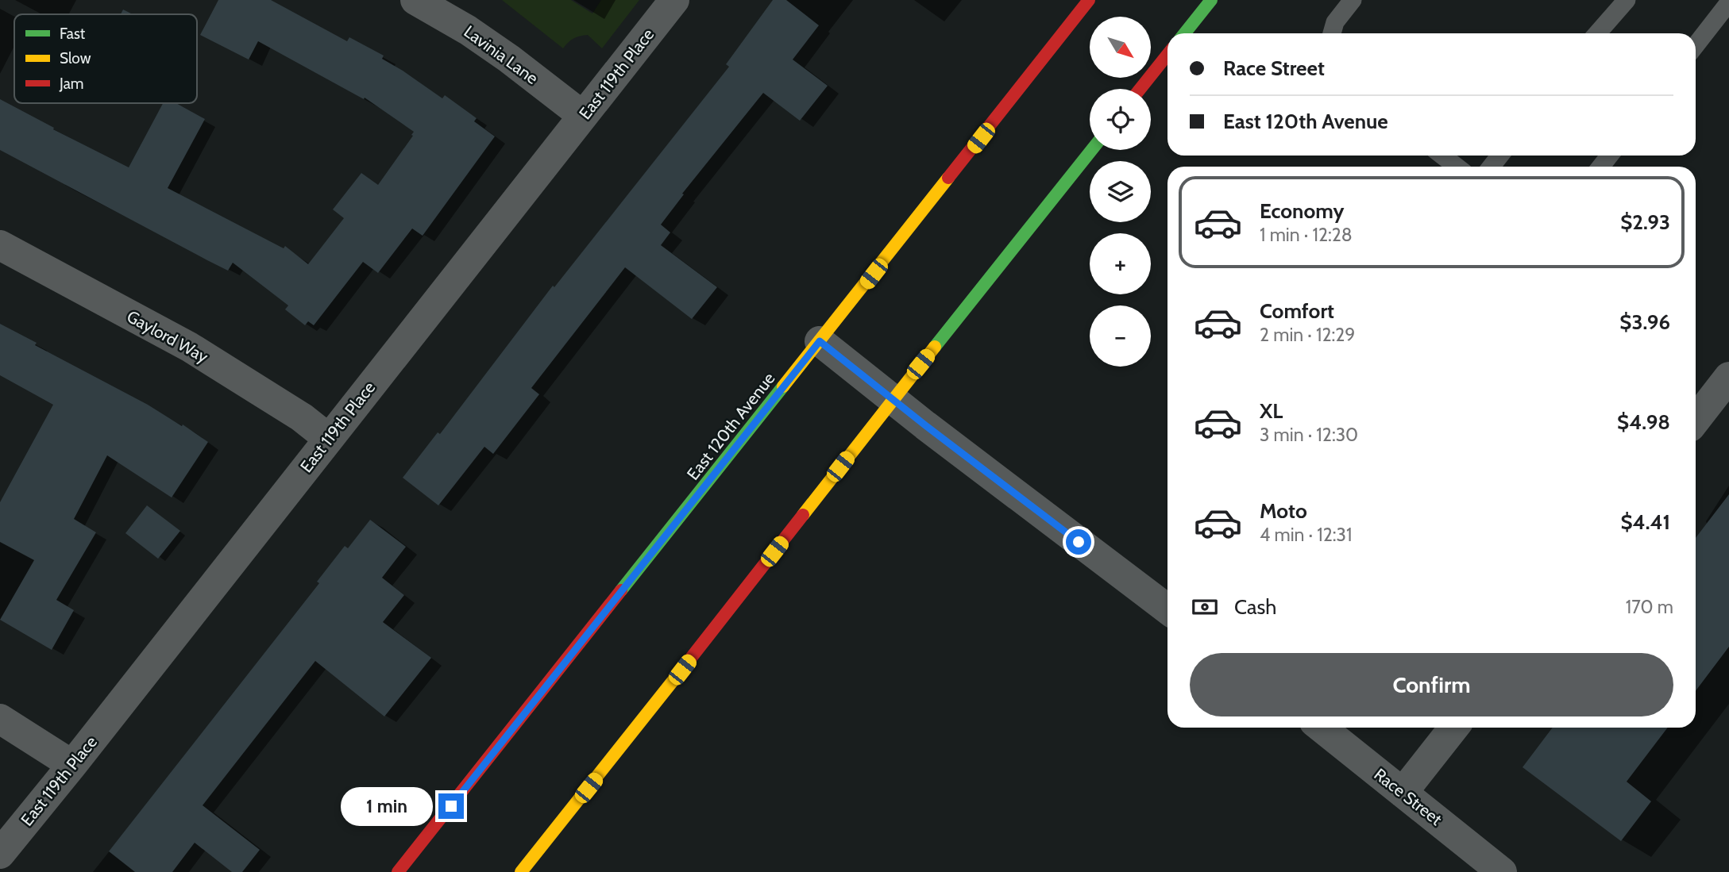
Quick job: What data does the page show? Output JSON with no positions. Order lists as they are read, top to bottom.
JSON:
{
  "streets": {
    "main road": ["East 120th Avenue"],
    "street": [
      "Lavinia Lane",
      "East 119th Place",
      "Gaylord Way",
      "Race Street"
    ]
  },
  "crossings": [
    ["Lavinia Lane", "East 119th Place"],
    ["East 119th Place", "Gaylord Way"]
  ],
  "legend": ["Fast", "Slow", "Jam"],
  "north": "bottom right",
  "page": {
    "map_buttons": ["+", "−"],
    "banner": ["Race Street", "East 120th Avenue"],
    "list": [
      {
        "name": "Economy",
        "note": "1 min · 12:28",
        "value": "$2.93"
      },
      {
        "name": "Comfort",
        "note": "2 min · 12:29",
        "value": "$3.96"
      },
      {
        "name": "XL",
        "note": "3 min · 12:30",
        "value": "$4.98"
      },
      {
        "name": "Moto",
        "note": "4 min · 12:31",
        "value": "$4.41"
      }
    ],
    "pay": ["Cash", "170 m"],
    "buttons": "Confirm",
    "bubble": "1 min"
  }
}
